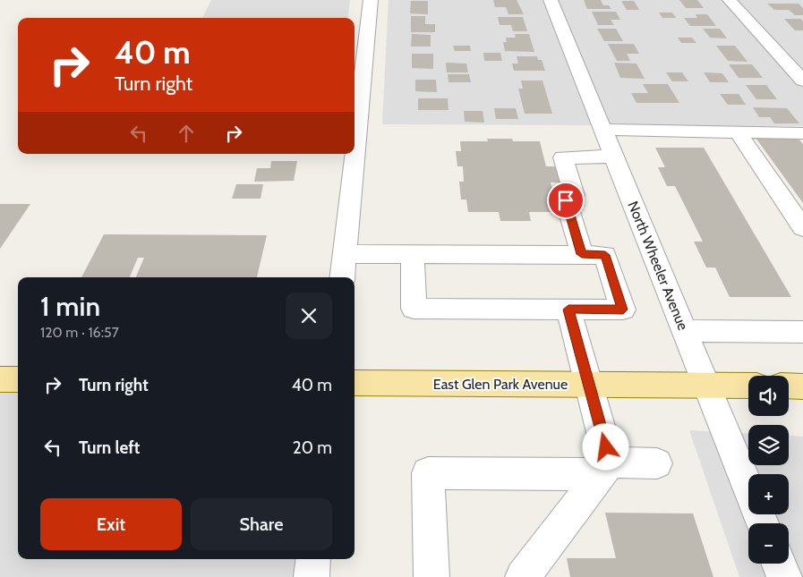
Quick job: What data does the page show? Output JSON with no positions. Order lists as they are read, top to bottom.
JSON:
{
  "streets": {
    "main road": ["East Glen Park Avenue"],
    "street": ["North Wheeler Avenue"]
  },
  "crossings": [
    ["North Wheeler Avenue", "East Glen Park Avenue"]
  ],
  "page": {
    "turn": ["40 m", "Turn right"],
    "heading": ["1 min", "120 m · 16:57"],
    "list": [
      {
        "name": "Turn right",
        "value": "40 m"
      },
      {
        "name": "Turn left",
        "value": "20 m"
      }
    ],
    "map_buttons": ["+", "−"],
    "buttons": ["Exit", "Share"]
  }
}
